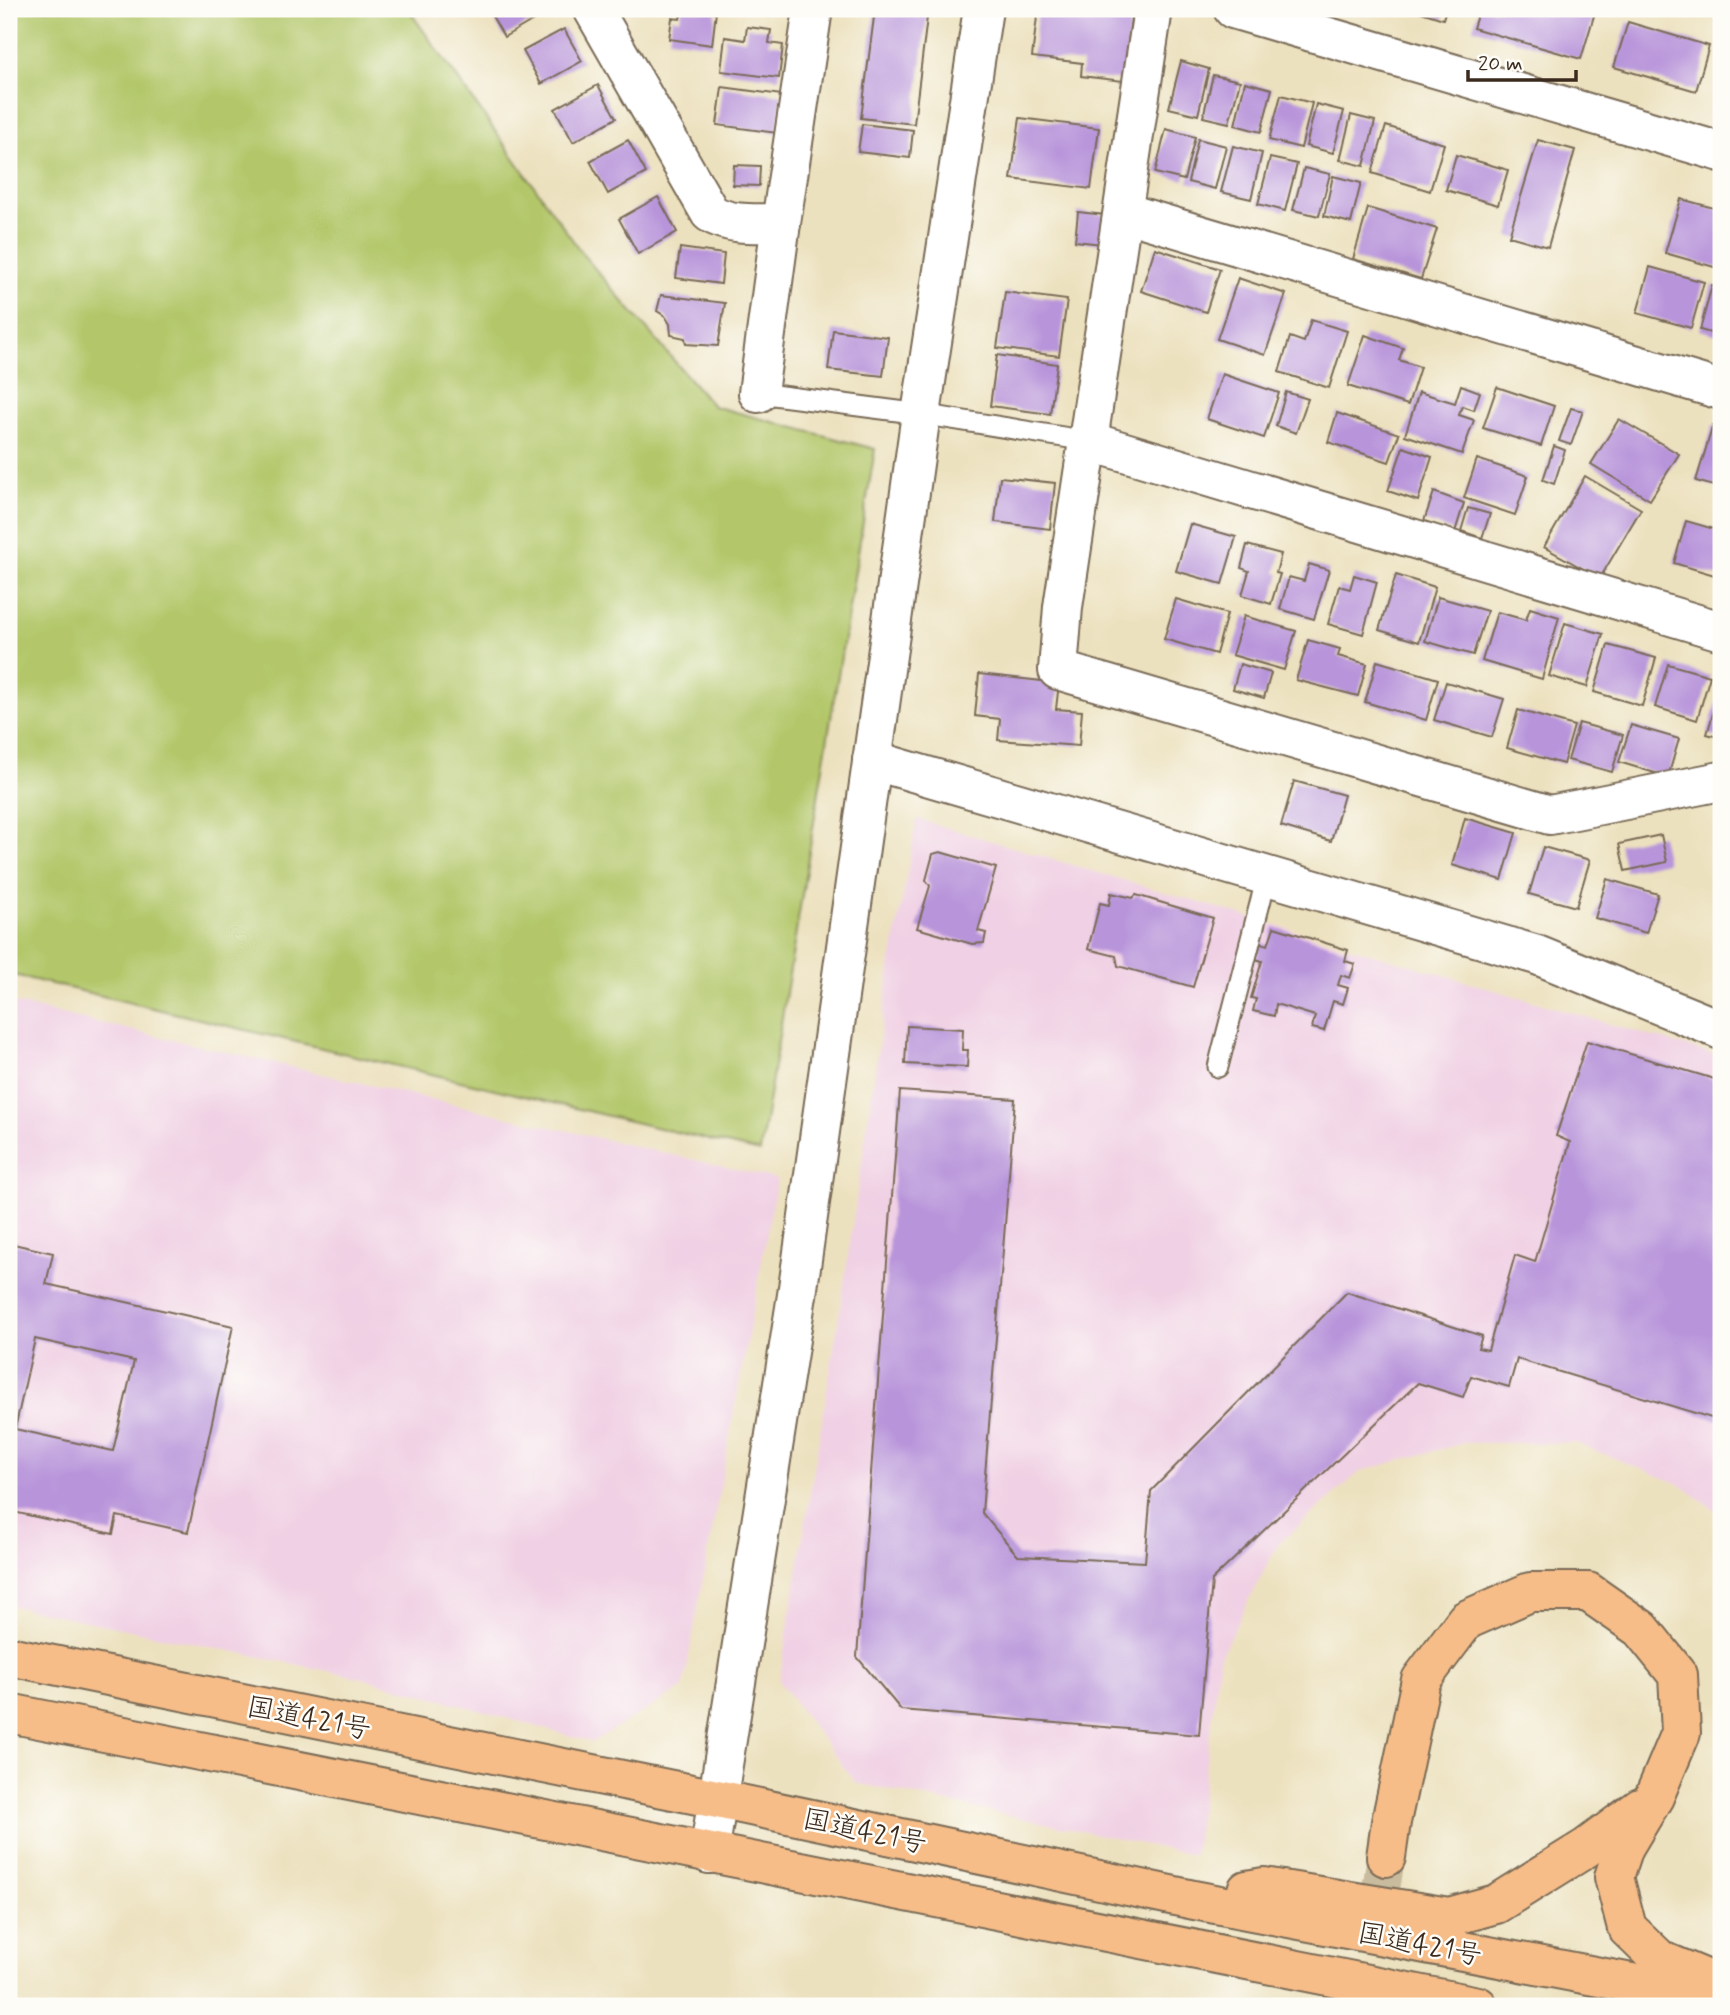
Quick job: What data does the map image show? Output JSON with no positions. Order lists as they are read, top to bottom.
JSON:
{
  "streets": {
    "highway": ["国道421号"]
  },
  "scale_bar": "20 m"
}
